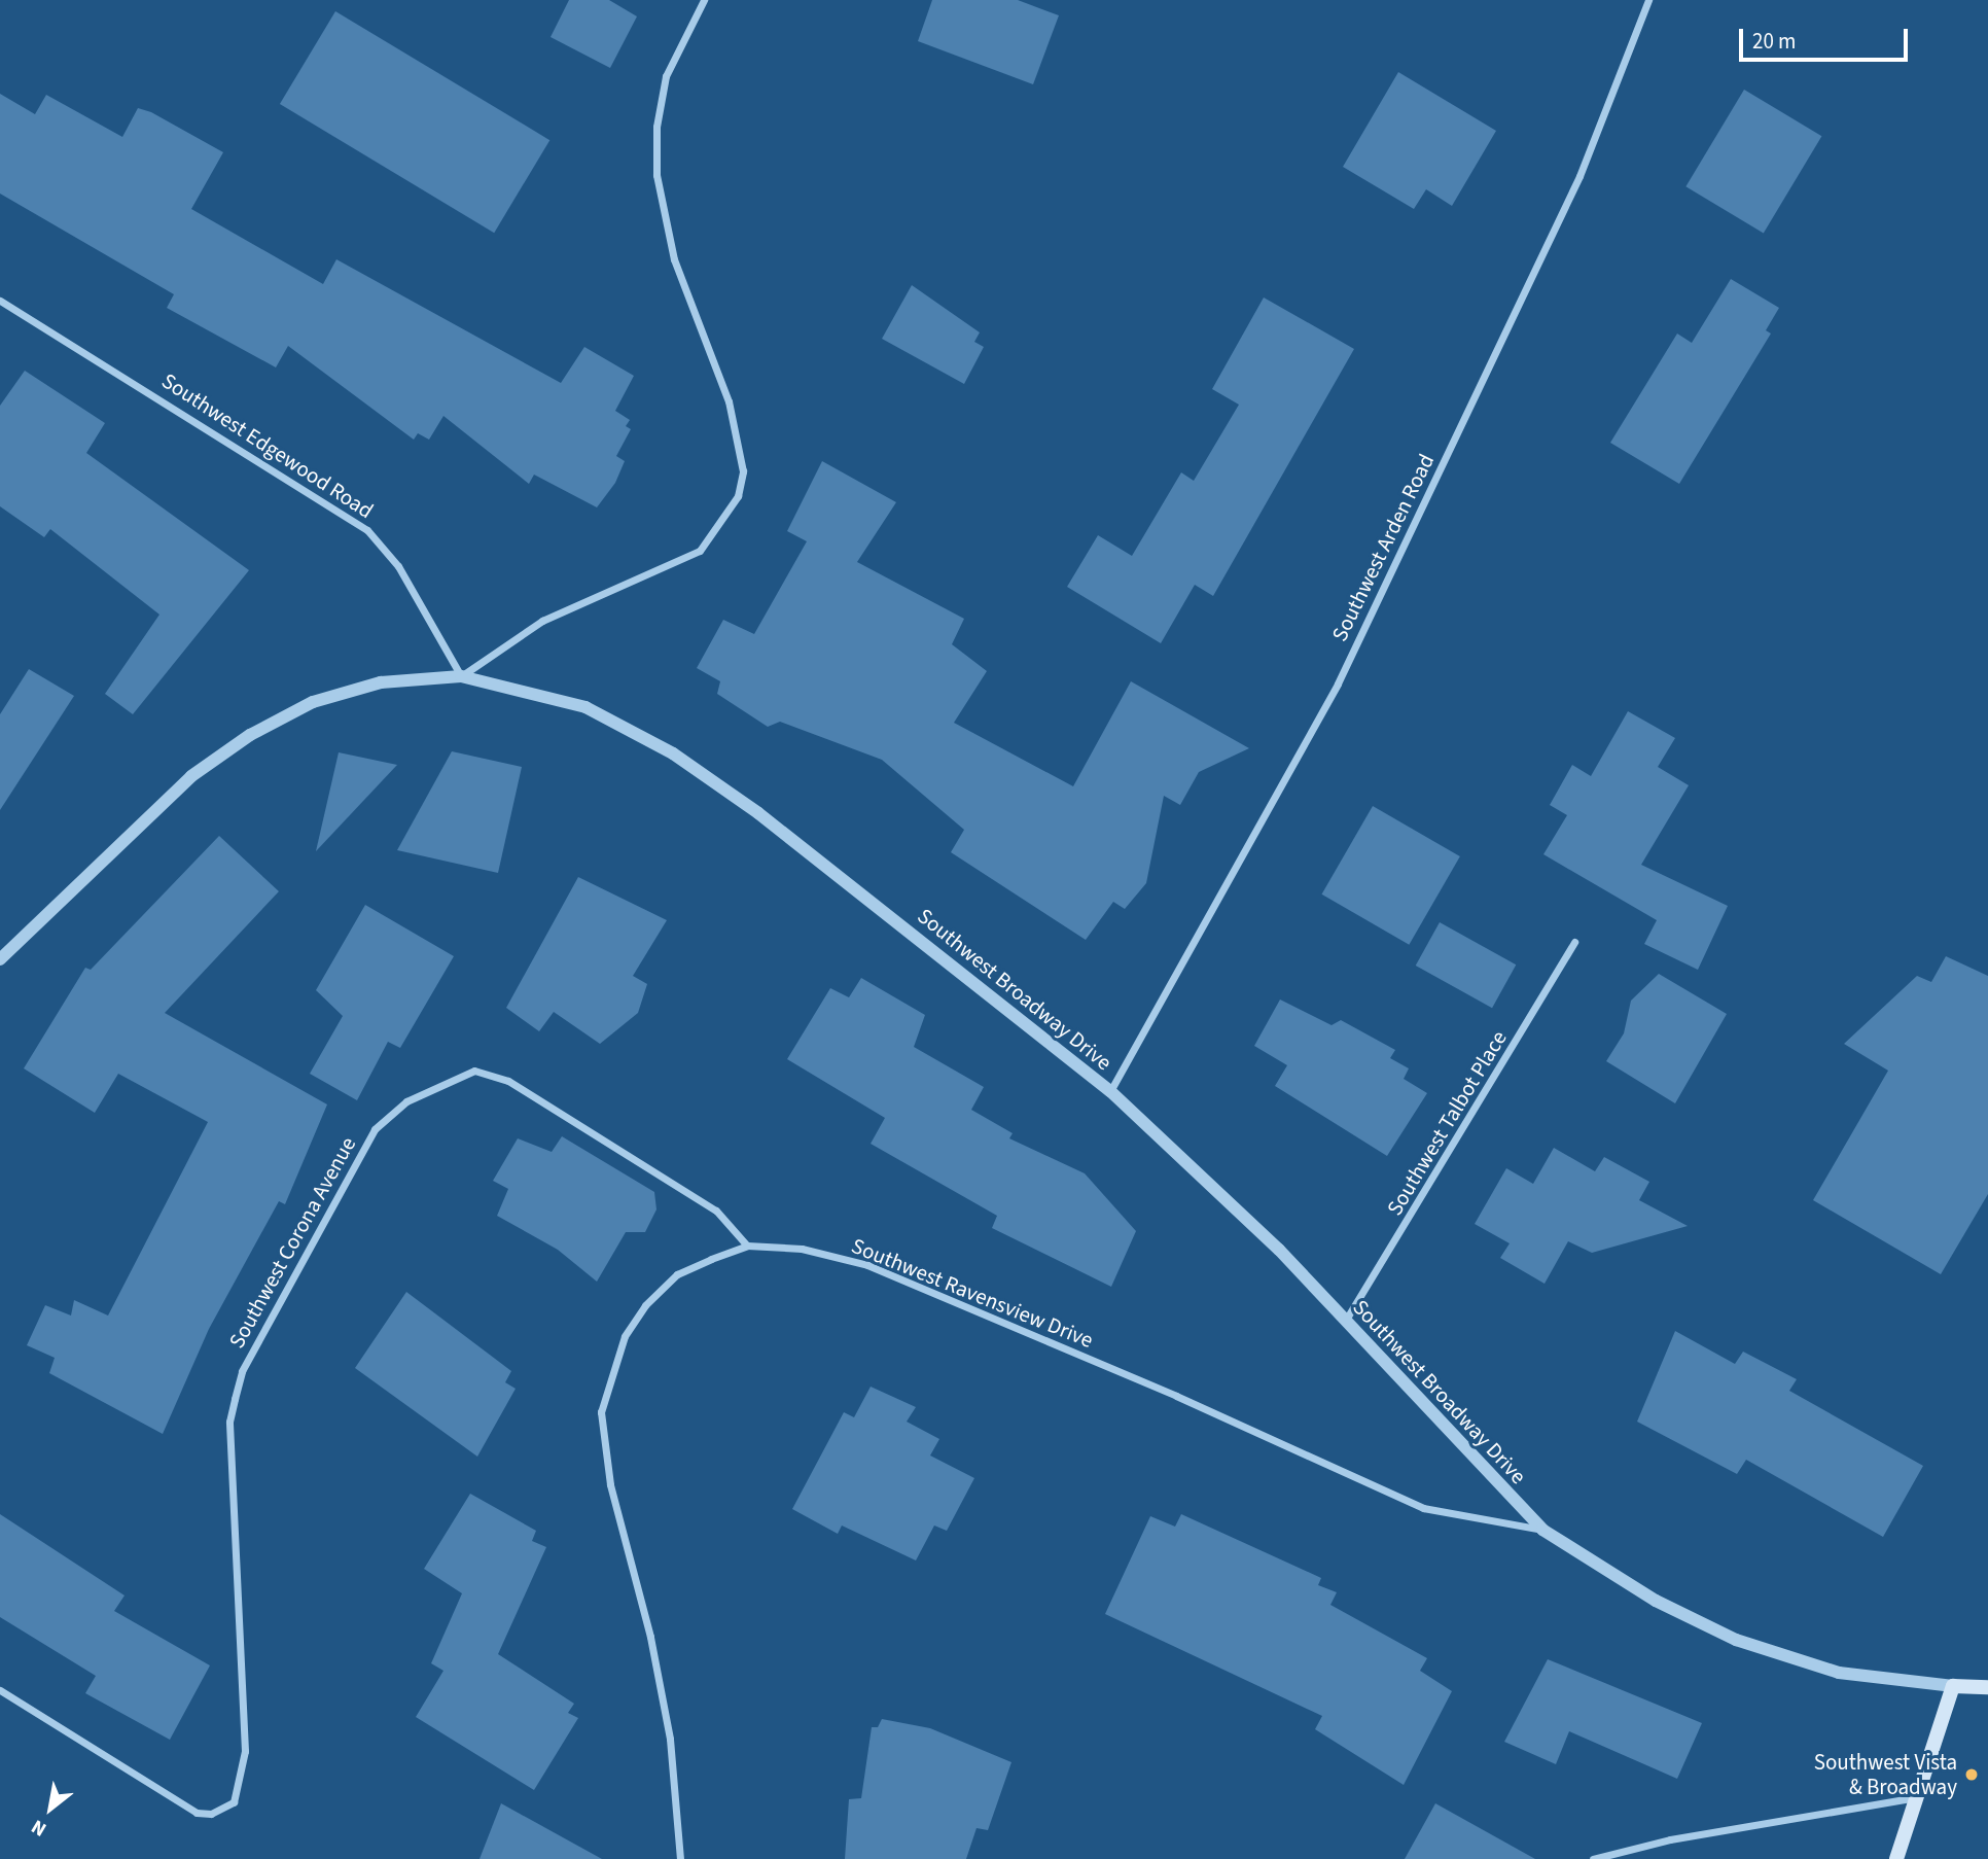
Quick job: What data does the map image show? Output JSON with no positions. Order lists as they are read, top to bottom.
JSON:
{
  "streets": {
    "street": [
      "Southwest Edgewood Road",
      "Southwest Arden Road",
      "Southwest Broadway Drive",
      "Southwest Talbot Place",
      "Southwest Corona Avenue",
      "Southwest Ravensview Drive"
    ]
  },
  "crossings": [
    ["Southwest Edgewood Road", "Southwest Broadway Drive"],
    ["Southwest Arden Road", "Southwest Broadway Drive"],
    ["Southwest Broadway Drive", "Southwest Talbot Place"],
    ["Southwest Broadway Drive", "Southwest Ravensview Drive"],
    ["Southwest Corona Avenue", "Southwest Ravensview Drive"]
  ],
  "places": ["Southwest Vista & Broadway"],
  "scale_bar": "20 m",
  "north": "bottom left"
}
